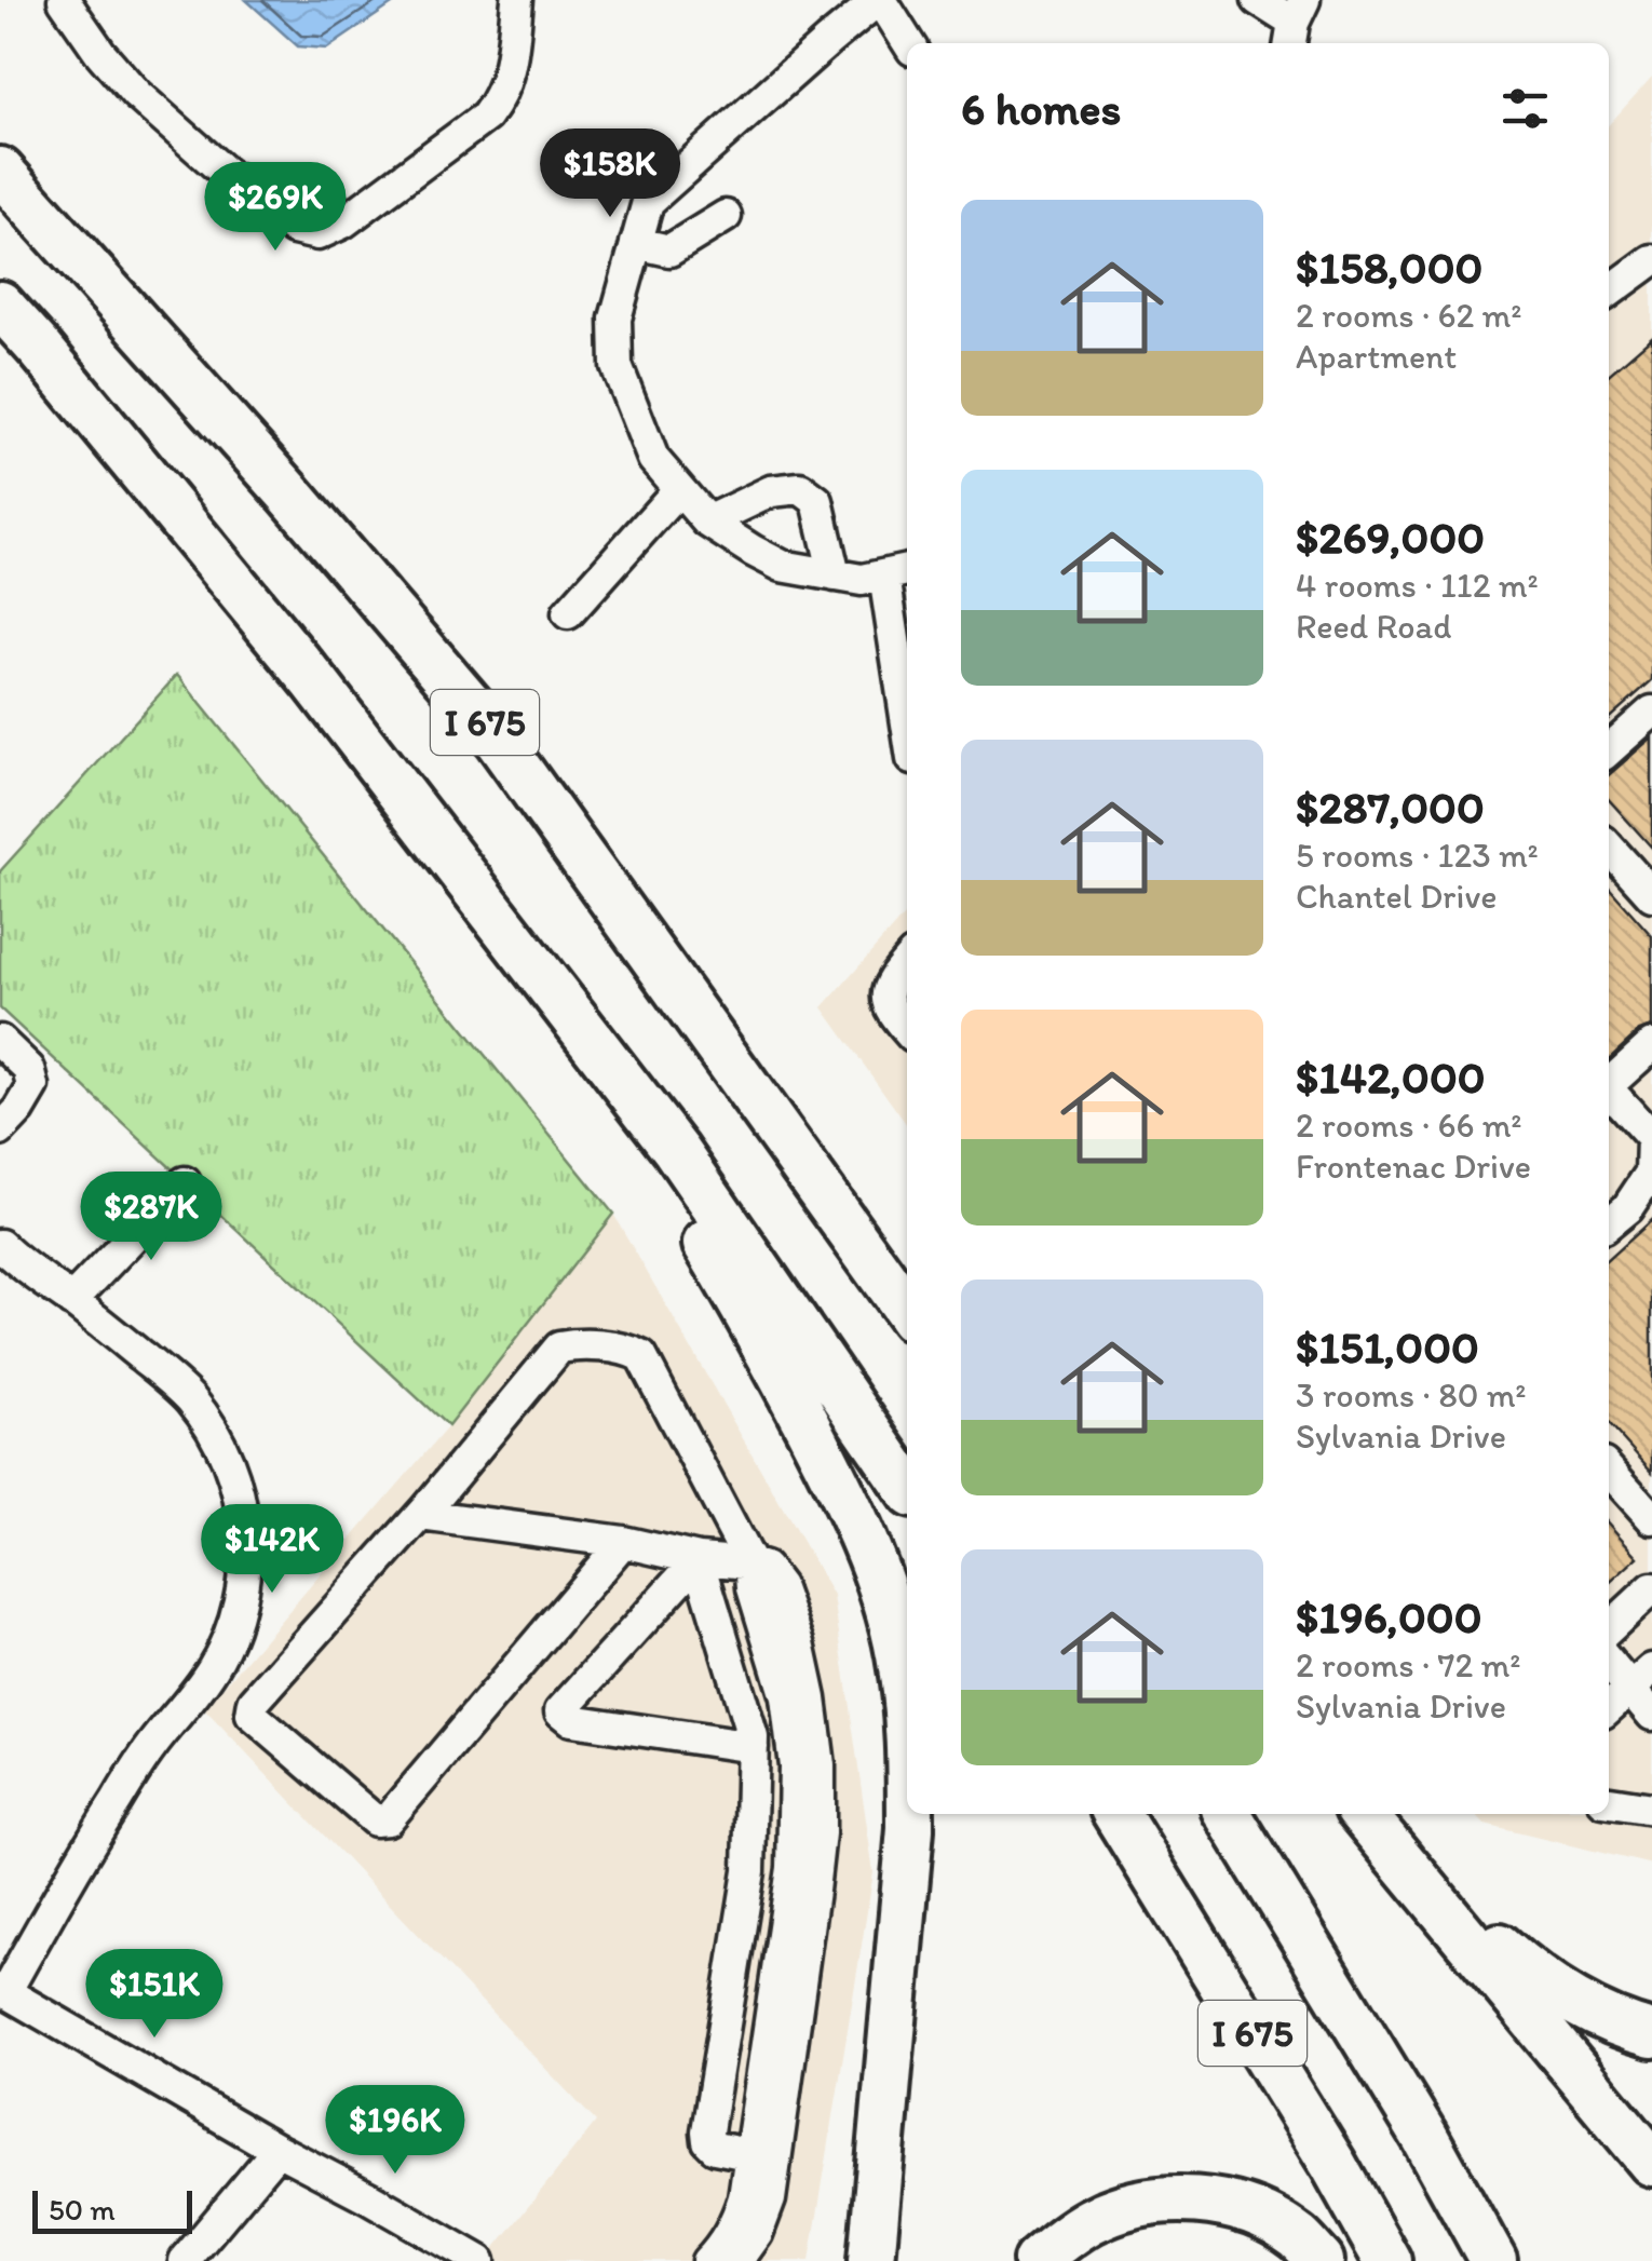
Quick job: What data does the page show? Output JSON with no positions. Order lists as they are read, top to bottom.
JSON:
{
  "streets": {
    "highway": ["I 675"]
  },
  "scale_bar": "50 m",
  "page": {
    "heading": "6 homes",
    "price": [
      "$158K",
      "$269K",
      "$287K",
      "$142K",
      "$151K",
      "$196K"
    ],
    "list": [
      {
        "name": "$158,000",
        "note": "2 rooms · 62 m² · Apartment"
      },
      {
        "name": "$269,000",
        "note": "4 rooms · 112 m² · Reed Road"
      },
      {
        "name": "$287,000",
        "note": "5 rooms · 123 m² · Chantel Drive"
      },
      {
        "name": "$142,000",
        "note": "2 rooms · 66 m² · Frontenac Drive"
      },
      {
        "name": "$151,000",
        "note": "3 rooms · 80 m² · Sylvania Drive"
      },
      {
        "name": "$196,000",
        "note": "2 rooms · 72 m² · Sylvania Drive"
      }
    ],
    "scale": "50 m"
  }
}
